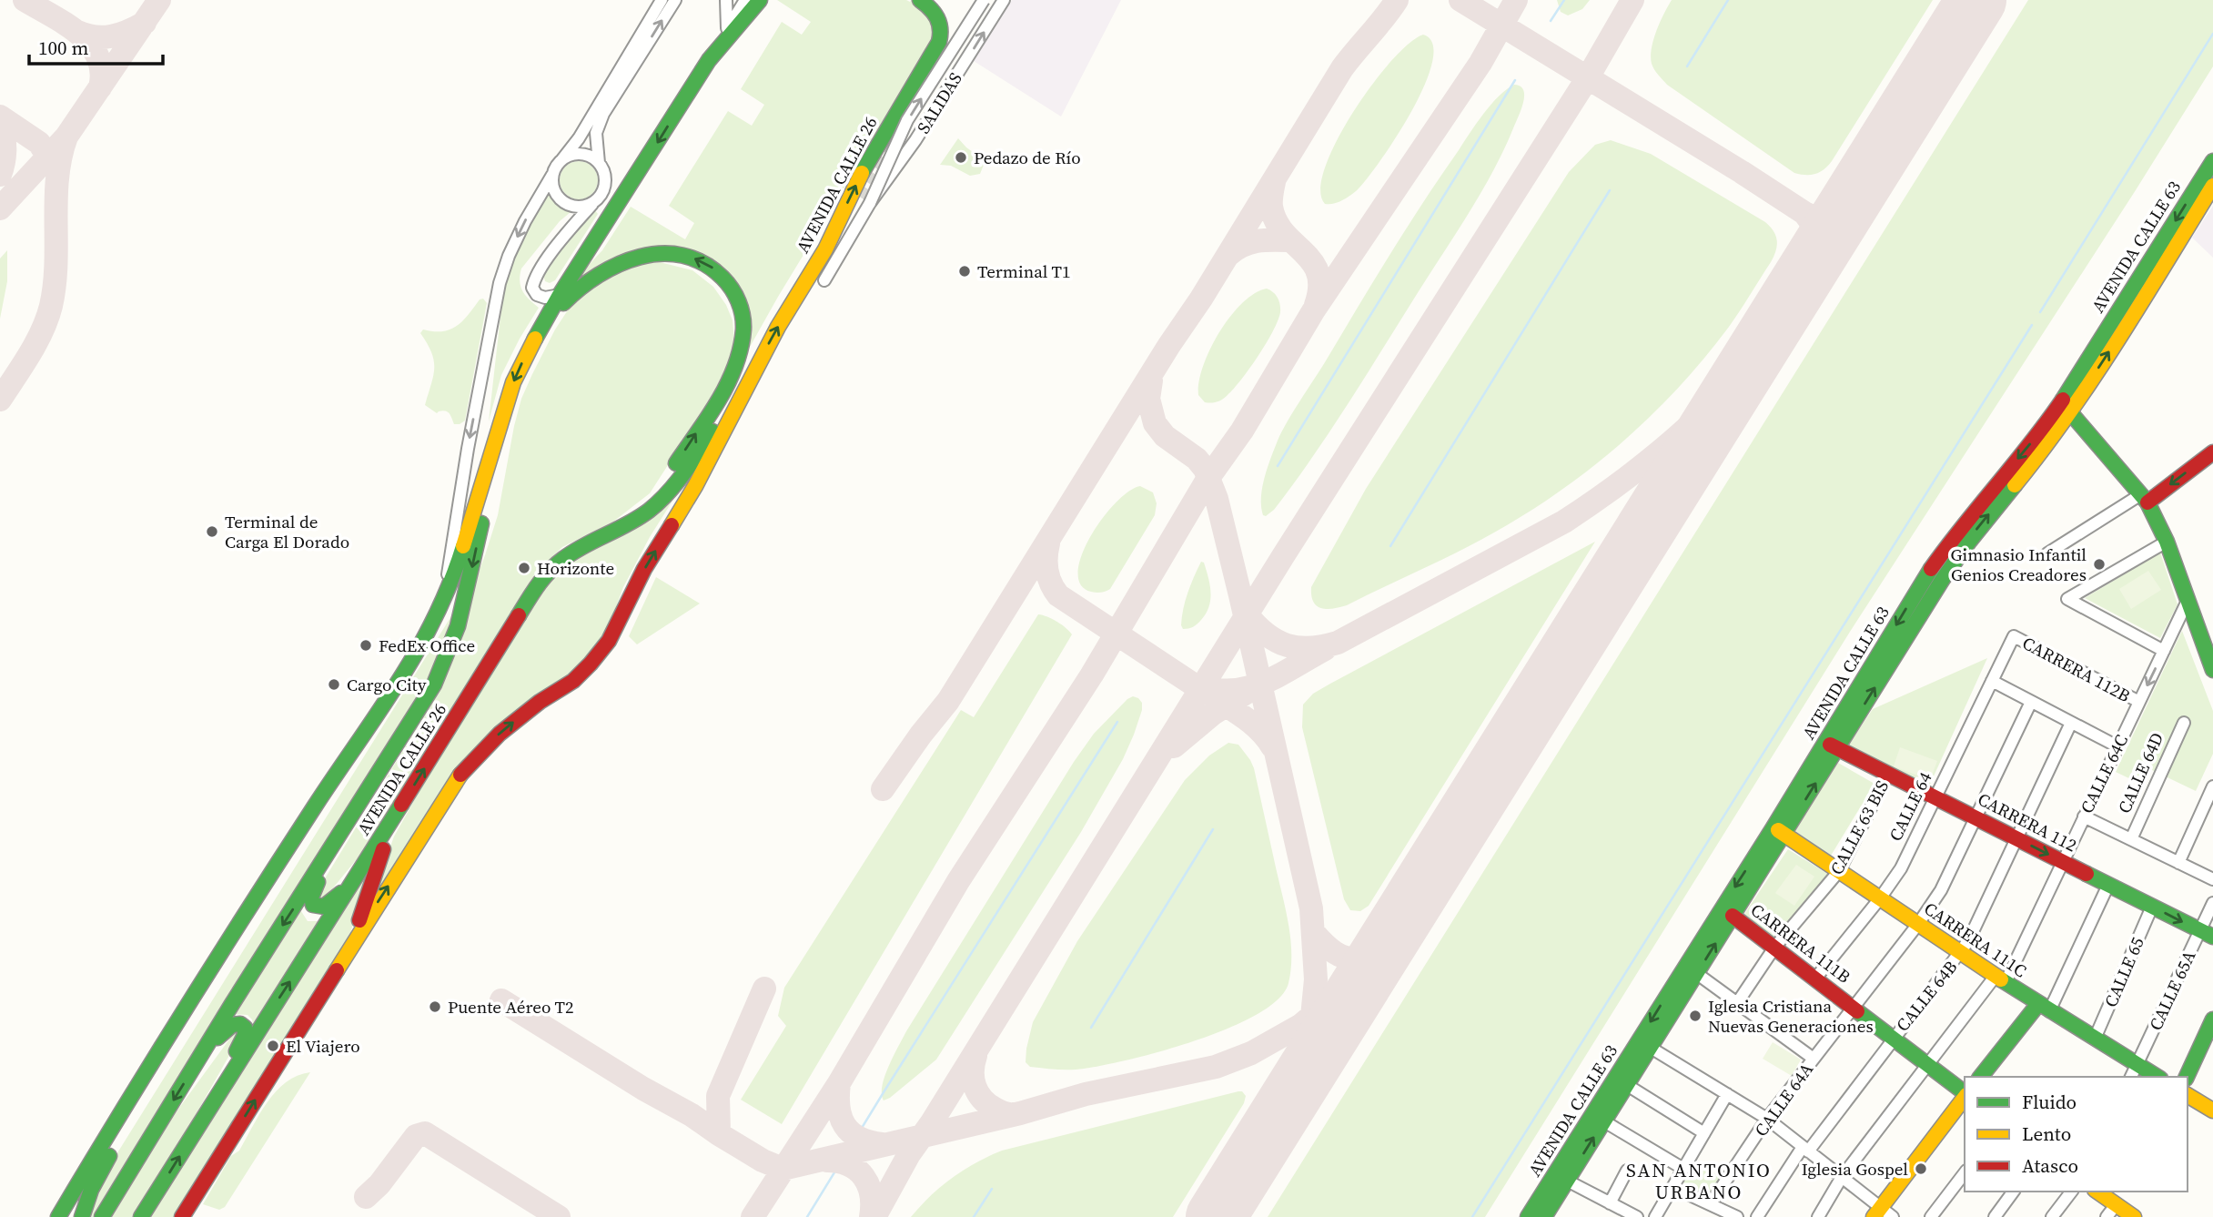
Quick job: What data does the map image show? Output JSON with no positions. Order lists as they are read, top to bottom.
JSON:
{
  "streets": {
    "main road": [
      "AVENIDA CALLE 26",
      "AVENIDA CALLE 63",
      "CARRERA 112",
      "CARRERA 111C",
      "CARRERA 111B"
    ],
    "street": [
      "SALIDAS",
      "CARRERA 112B",
      "CALLE 64D",
      "CALLE 64C",
      "CALLE 64",
      "CALLE 63 BIS",
      "CALLE 65",
      "CALLE 65A",
      "CALLE 64B",
      "CALLE 64A"
    ]
  },
  "crossings": [
    ["AVENIDA CALLE 63", "CARRERA 112"],
    ["AVENIDA CALLE 63", "CARRERA 111C"],
    ["AVENIDA CALLE 63", "CARRERA 111B"],
    ["CARRERA 112B", "CALLE 64C"],
    ["CARRERA 112B", "CALLE 64"],
    ["CALLE 64C", "CARRERA 112"],
    ["CALLE 64C", "CARRERA 111C"],
    ["CALLE 64C", "CARRERA 111B"],
    ["CALLE 64", "CARRERA 112"],
    ["CALLE 64", "CARRERA 111C"],
    ["CALLE 64", "CARRERA 111B"],
    ["CARRERA 112", "CALLE 63 BIS"],
    ["CARRERA 112", "CALLE 65"],
    ["CARRERA 112", "CALLE 65A"],
    ["CARRERA 112", "CALLE 64B"],
    ["CARRERA 112", "CALLE 64A"],
    ["CALLE 63 BIS", "CARRERA 111C"],
    ["CALLE 63 BIS", "CARRERA 111B"],
    ["CARRERA 111C", "CALLE 65"],
    ["CARRERA 111C", "CALLE 65A"],
    ["CARRERA 111C", "CALLE 64B"],
    ["CARRERA 111C", "CALLE 64A"],
    ["CARRERA 111B", "CALLE 64B"],
    ["CARRERA 111B", "CALLE 64A"]
  ],
  "one_way": ["SALIDAS"],
  "districts": ["SAN ANTONIO URBANO"],
  "places": [
    "Pedazo de Río",
    "Terminal T1",
    "Terminal de Carga El Dorado",
    "Gimnasio Infantil Genios Creadores",
    "Horizonte",
    "FedEx Office",
    "Cargo City",
    "Puente Aéreo T2",
    "Iglesia Cristiana Nuevas Generaciones",
    "El Viajero",
    "Iglesia Gospel"
  ],
  "legend": ["Fluido", "Lento", "Atasco"],
  "scale_bar": "100 m"
}
